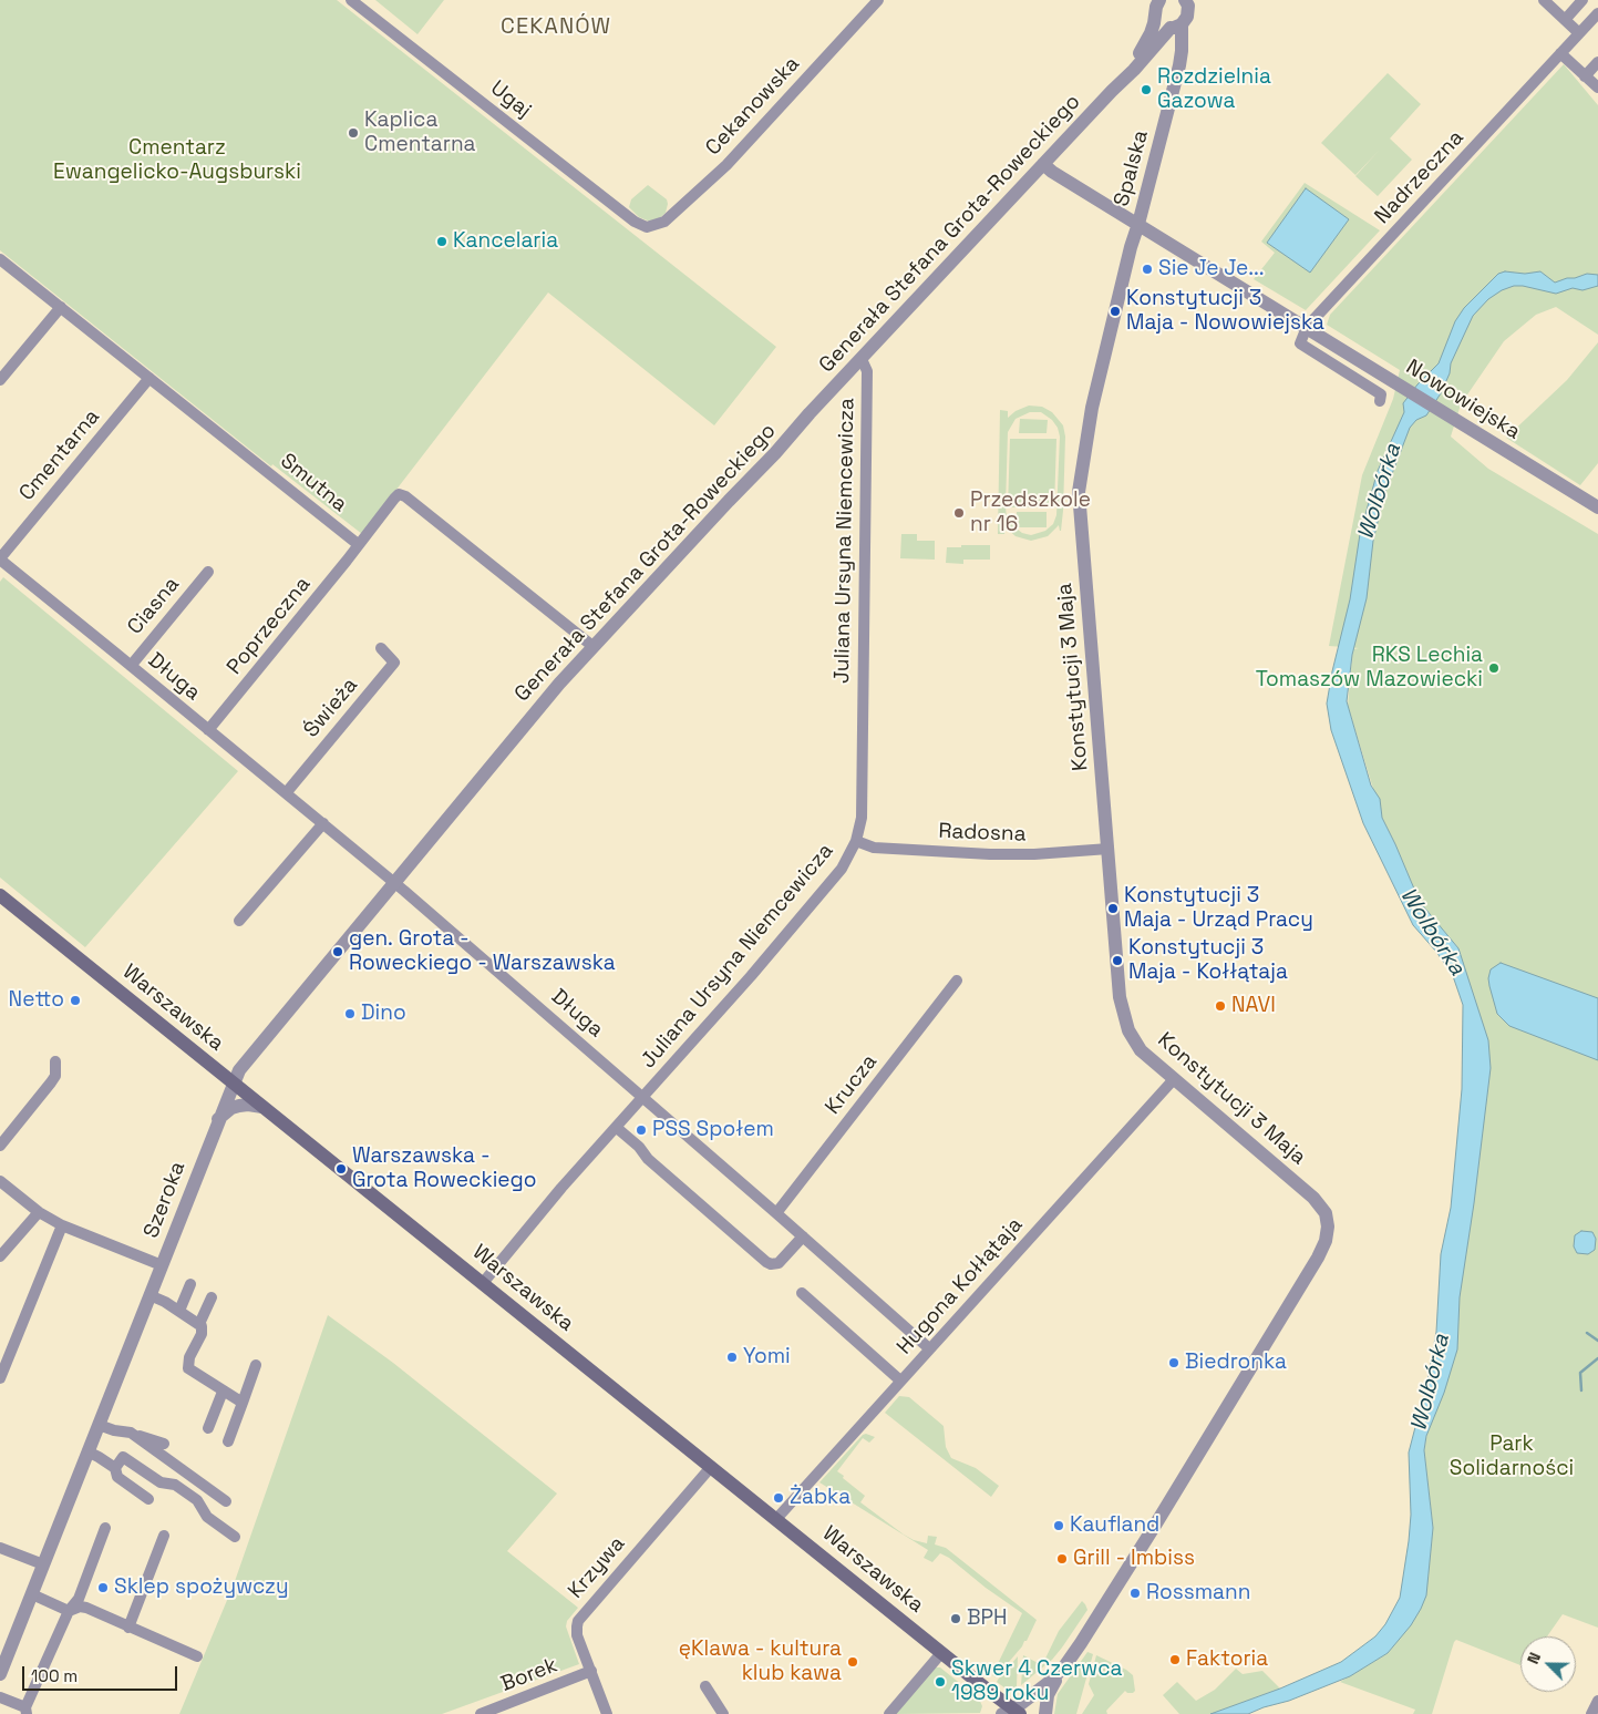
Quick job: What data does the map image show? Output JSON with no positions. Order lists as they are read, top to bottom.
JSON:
{
  "streets": {
    "main road": ["Warszawska"],
    "street": [
      "Ugaj",
      "Cekanowska",
      "Spalska",
      "Nadrzeczna",
      "Generała Stefana Grota-Roweckiego",
      "Nowowiejska",
      "Cmentarna",
      "Smutna",
      "Juliana Ursyna Niemcewicza",
      "Ciasna",
      "Poprzeczna",
      "Długa",
      "Konstytucji 3 Maja",
      "Świeża",
      "Radosna",
      "Krucza",
      "Szeroka",
      "Hugona Kołłątaja",
      "Krzywa",
      "Borek"
    ]
  },
  "crossings": [
    ["Ugaj", "Cekanowska"],
    ["Spalska", "Generała Stefana Grota-Roweckiego"],
    ["Spalska", "Nowowiejska"],
    ["Spalska", "Konstytucji 3 Maja"],
    ["Nadrzeczna", "Nowowiejska"],
    ["Generała Stefana Grota-Roweckiego", "Nowowiejska"],
    ["Generała Stefana Grota-Roweckiego", "Juliana Ursyna Niemcewicza"],
    ["Generała Stefana Grota-Roweckiego", "Długa"],
    ["Generała Stefana Grota-Roweckiego", "Warszawska"],
    ["Generała Stefana Grota-Roweckiego", "Szeroka"],
    ["Nowowiejska", "Konstytucji 3 Maja"],
    ["Cmentarna", "Smutna"],
    ["Cmentarna", "Długa"],
    ["Smutna", "Poprzeczna"],
    ["Juliana Ursyna Niemcewicza", "Długa"],
    ["Juliana Ursyna Niemcewicza", "Radosna"],
    ["Juliana Ursyna Niemcewicza", "Warszawska"],
    ["Ciasna", "Długa"],
    ["Poprzeczna", "Długa"],
    ["Długa", "Świeża"],
    ["Długa", "Krucza"],
    ["Długa", "Hugona Kołłątaja"],
    ["Konstytucji 3 Maja", "Radosna"],
    ["Konstytucji 3 Maja", "Warszawska"],
    ["Konstytucji 3 Maja", "Hugona Kołłątaja"],
    ["Warszawska", "Szeroka"],
    ["Warszawska", "Hugona Kołłątaja"],
    ["Warszawska", "Krzywa"],
    ["Krzywa", "Borek"]
  ],
  "districts": ["CEKANÓW"],
  "water": ["Wolbórka"],
  "parks": ["Cmentarz Ewangelicko-Augsburski", "Park Solidarności"],
  "places": [
    "Rozdzielnia Gazowa",
    "Kaplica Cmentarna",
    "Kancelaria",
    "Sie Je Je...",
    "Konstytucji 3 Maja - Nowowiejska",
    "Przedszkole nr 16",
    "RKS Lechia Tomaszów Mazowiecki",
    "Konstytucji 3 Maja - Urząd Pracy",
    "gen. Grota - Roweckiego - Warszawska",
    "Konstytucji 3 Maja - Kołłątaja",
    "Netto",
    "NAVI",
    "Dino",
    "PSS Społem",
    "Warszawska - Grota Roweckiego",
    "Yomi",
    "Biedronka",
    "Żabka",
    "Kaufland",
    "Grill - Imbiss",
    "Sklep spożywczy",
    "Rossmann",
    "BPH",
    "Faktoria",
    "ęKlawa - kultura klub kawa",
    "Skwer 4 Czerwca 1989 roku"
  ],
  "scale_bar": "100 m",
  "north": "top left"
}
